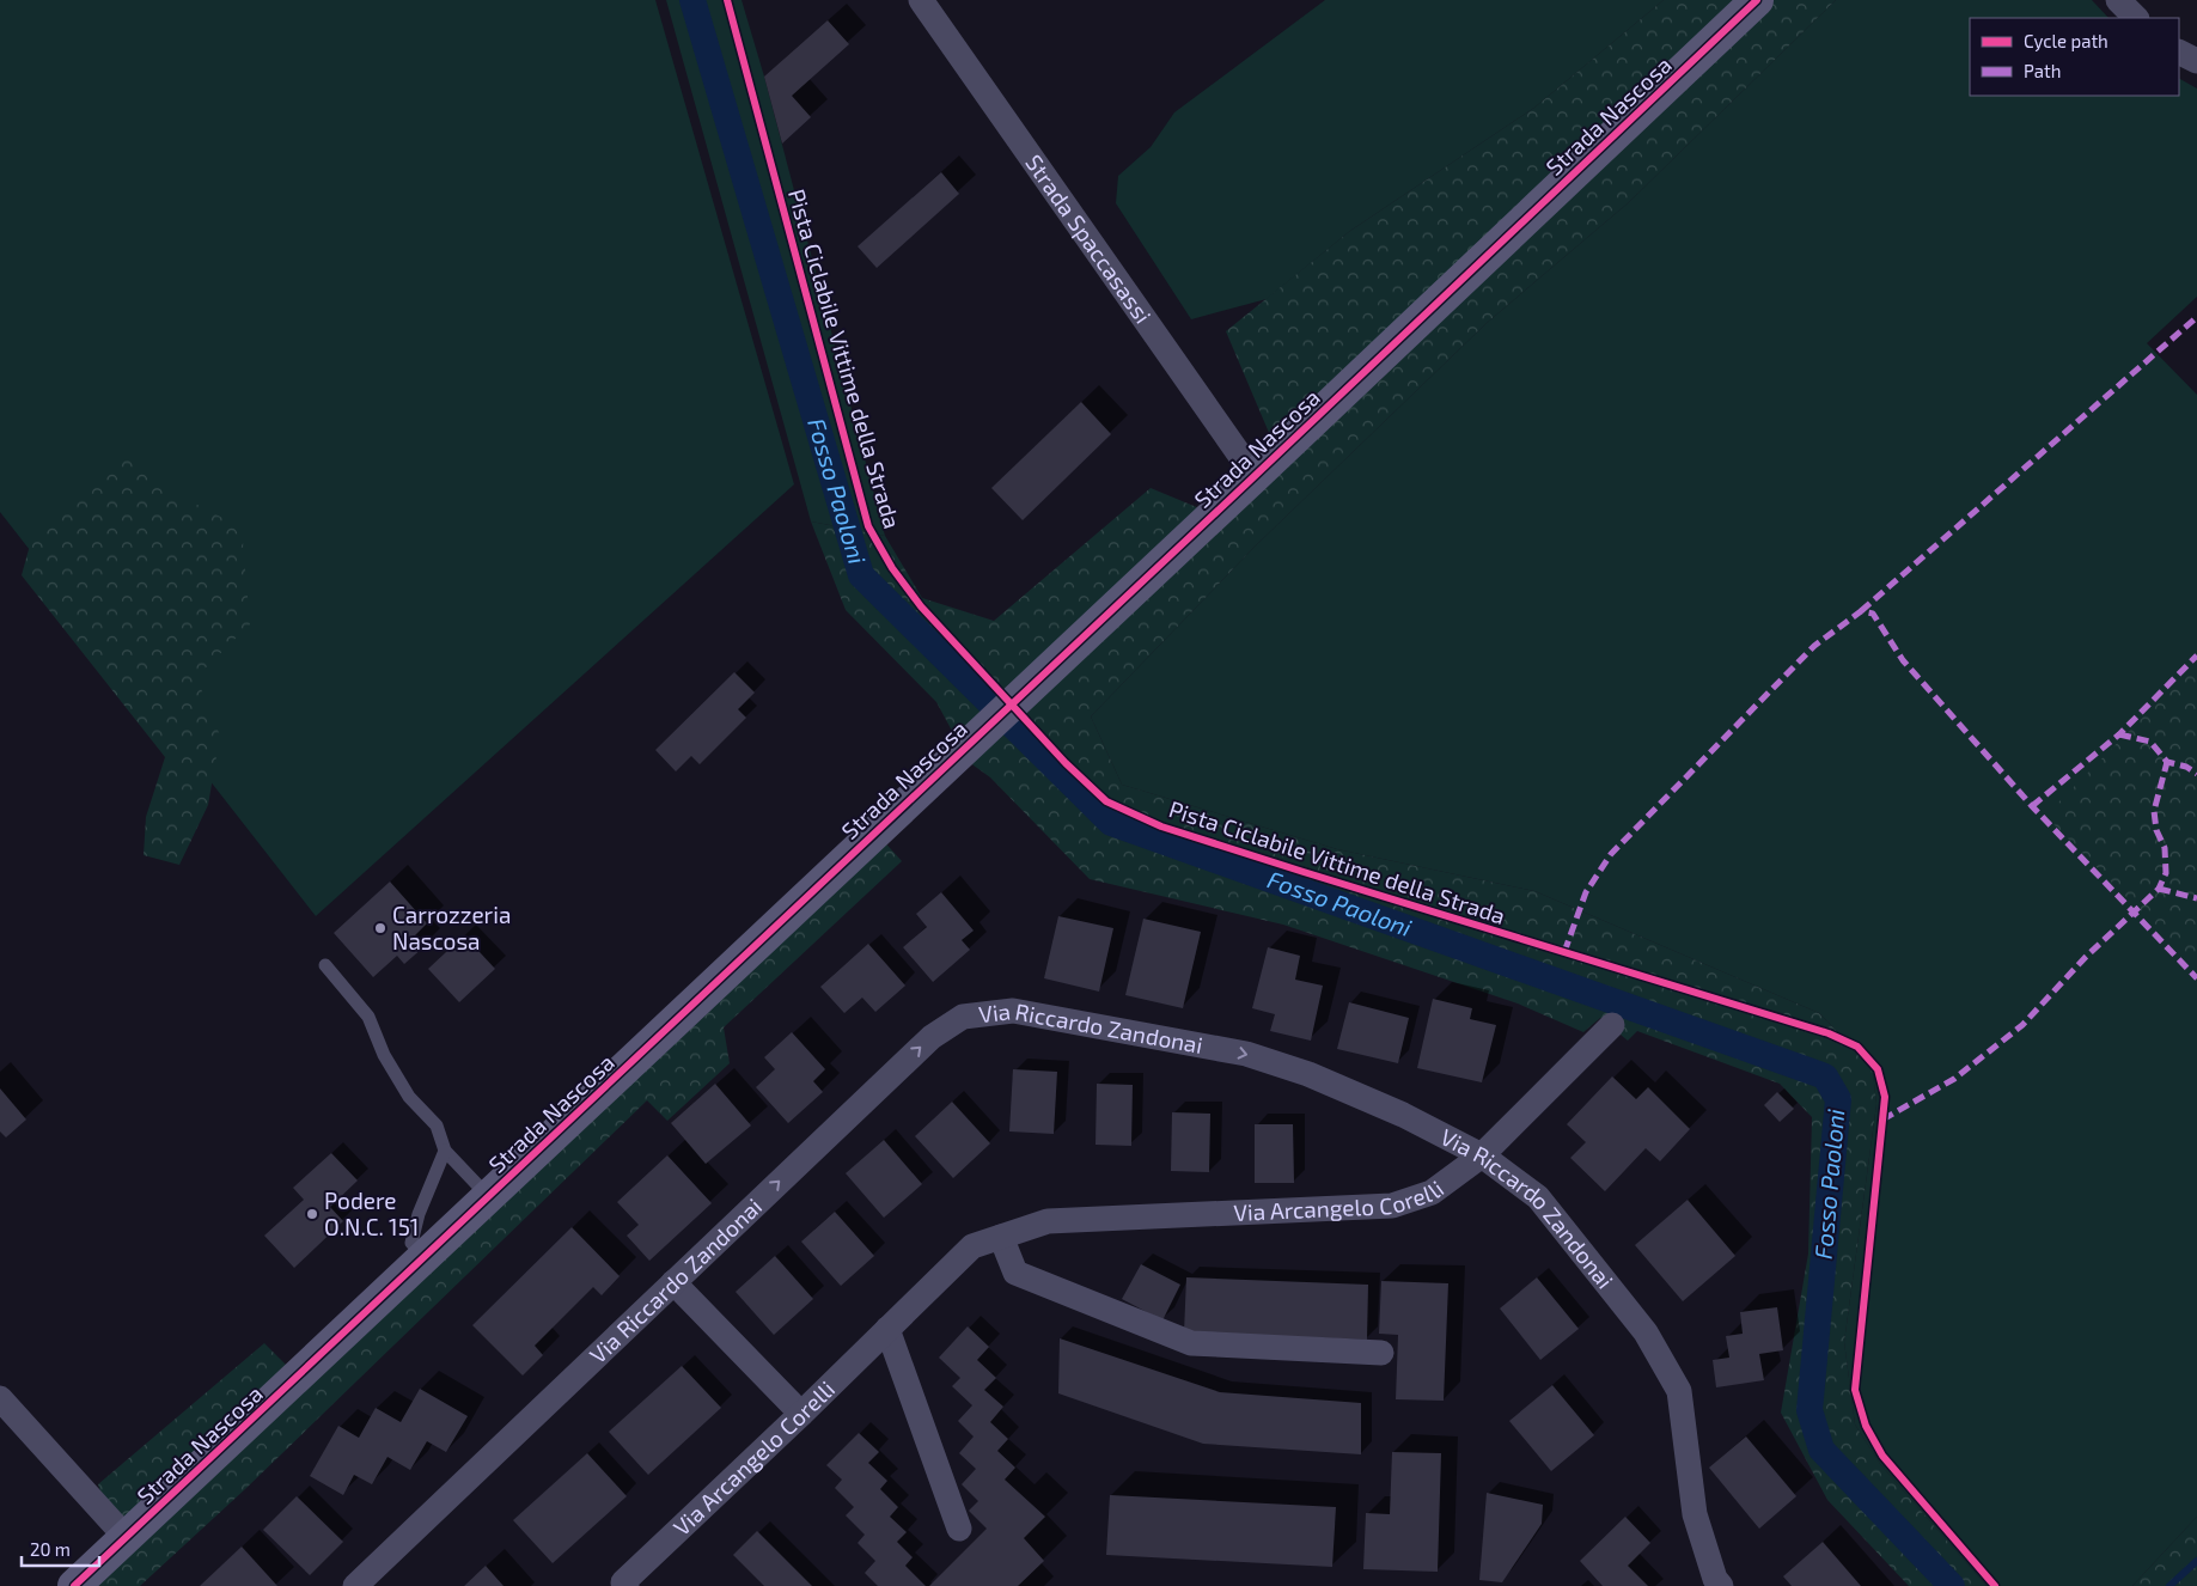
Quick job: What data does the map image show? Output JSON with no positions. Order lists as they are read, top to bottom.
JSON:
{
  "streets": {
    "street": [
      "Strada Nascosa",
      "Strada Spaccasassi",
      "Via Riccardo Zandonai",
      "Via Arcangelo Corelli"
    ],
    "cycle path": ["Pista Ciclabile Vittime della Strada"]
  },
  "crossings": [
    ["Strada Nascosa", "Strada Spaccasassi"],
    ["Via Riccardo Zandonai", "Via Arcangelo Corelli"]
  ],
  "one_way": ["Via Riccardo Zandonai"],
  "water": ["Fosso Paoloni"],
  "places": ["Carrozzeria Nascosa", "Podere O.N.C. 151"],
  "legend": ["Cycle path", "Path"],
  "scale_bar": "20 m"
}
